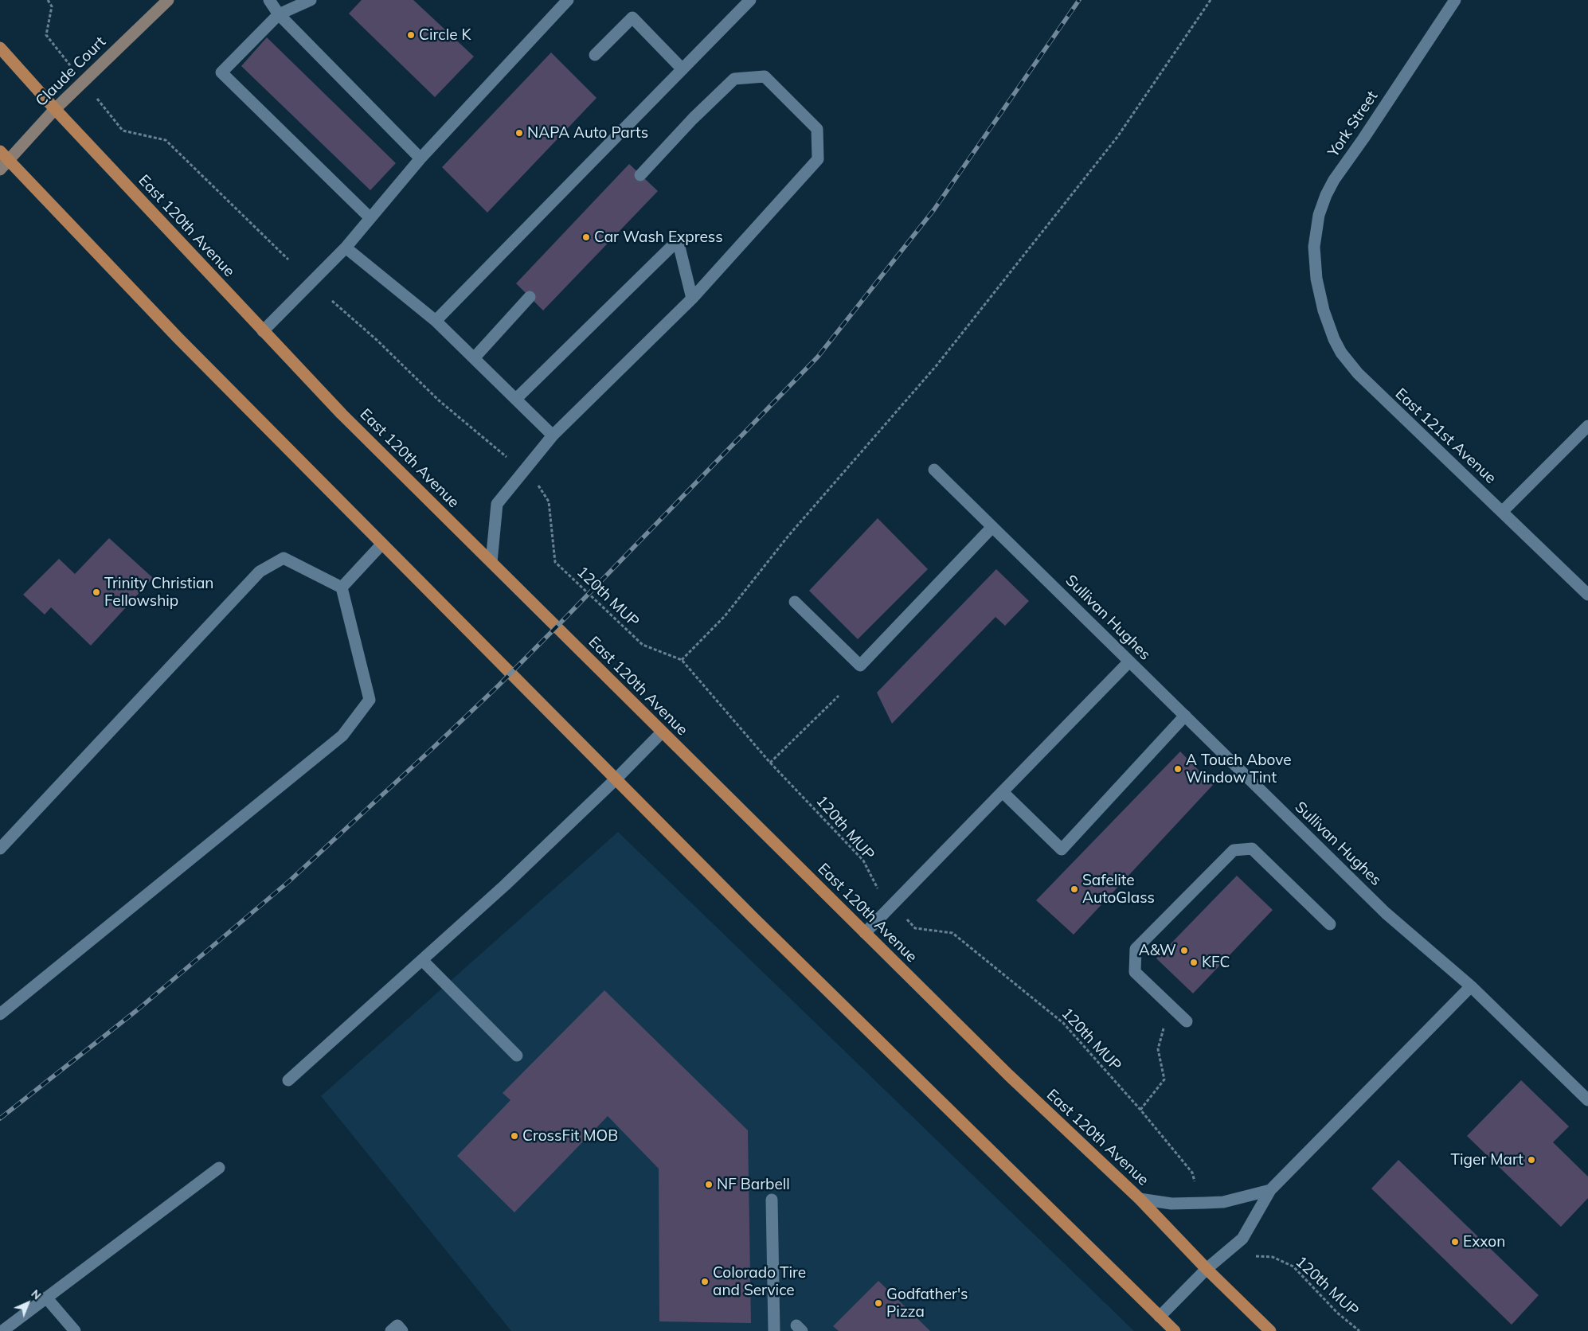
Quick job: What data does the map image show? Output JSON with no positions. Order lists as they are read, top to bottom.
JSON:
{
  "streets": {
    "main road": ["East 120th Avenue"],
    "street": [
      "Claude Court",
      "York Street",
      "East 121st Avenue",
      "Sullivan Hughes"
    ],
    "path": ["120th MUP"]
  },
  "crossings": [
    ["Claude Court", "East 120th Avenue"],
    ["York Street", "East 121st Avenue"]
  ],
  "places": [
    "Circle K",
    "NAPA Auto Parts",
    "Car Wash Express",
    "Trinity Christian Fellowship",
    "A Touch Above Window Tint",
    "Safelite AutoGlass",
    "A&W",
    "KFC",
    "CrossFit MOB",
    "Tiger Mart",
    "NF Barbell",
    "Exxon",
    "Colorado Tire and Service",
    "Godfather's Pizza"
  ],
  "north": "top right"
}
